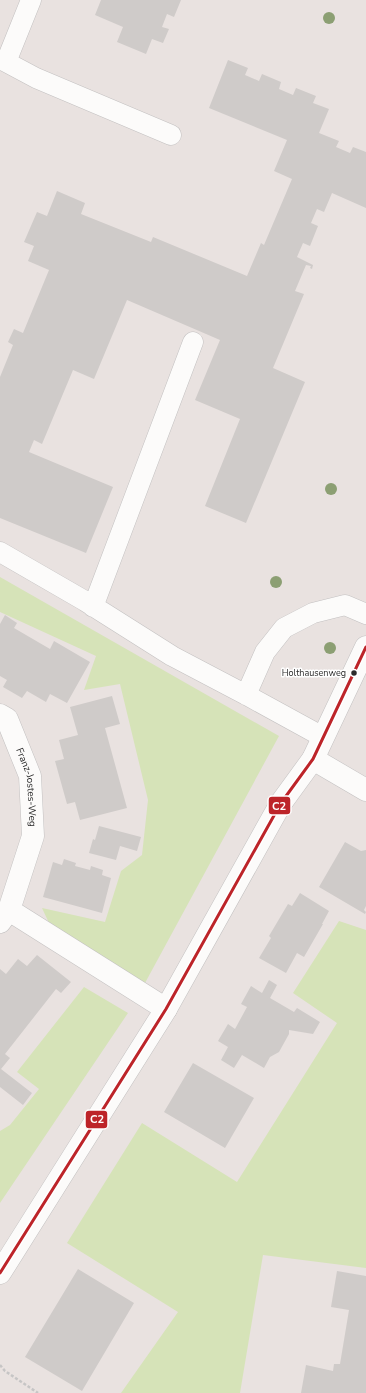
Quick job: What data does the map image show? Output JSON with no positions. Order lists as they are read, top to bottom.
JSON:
{
  "streets": {
    "street": ["Franz-Jostes-Weg"]
  },
  "places": ["Holthausenweg"],
  "lines": ["transit line C2"]
}
